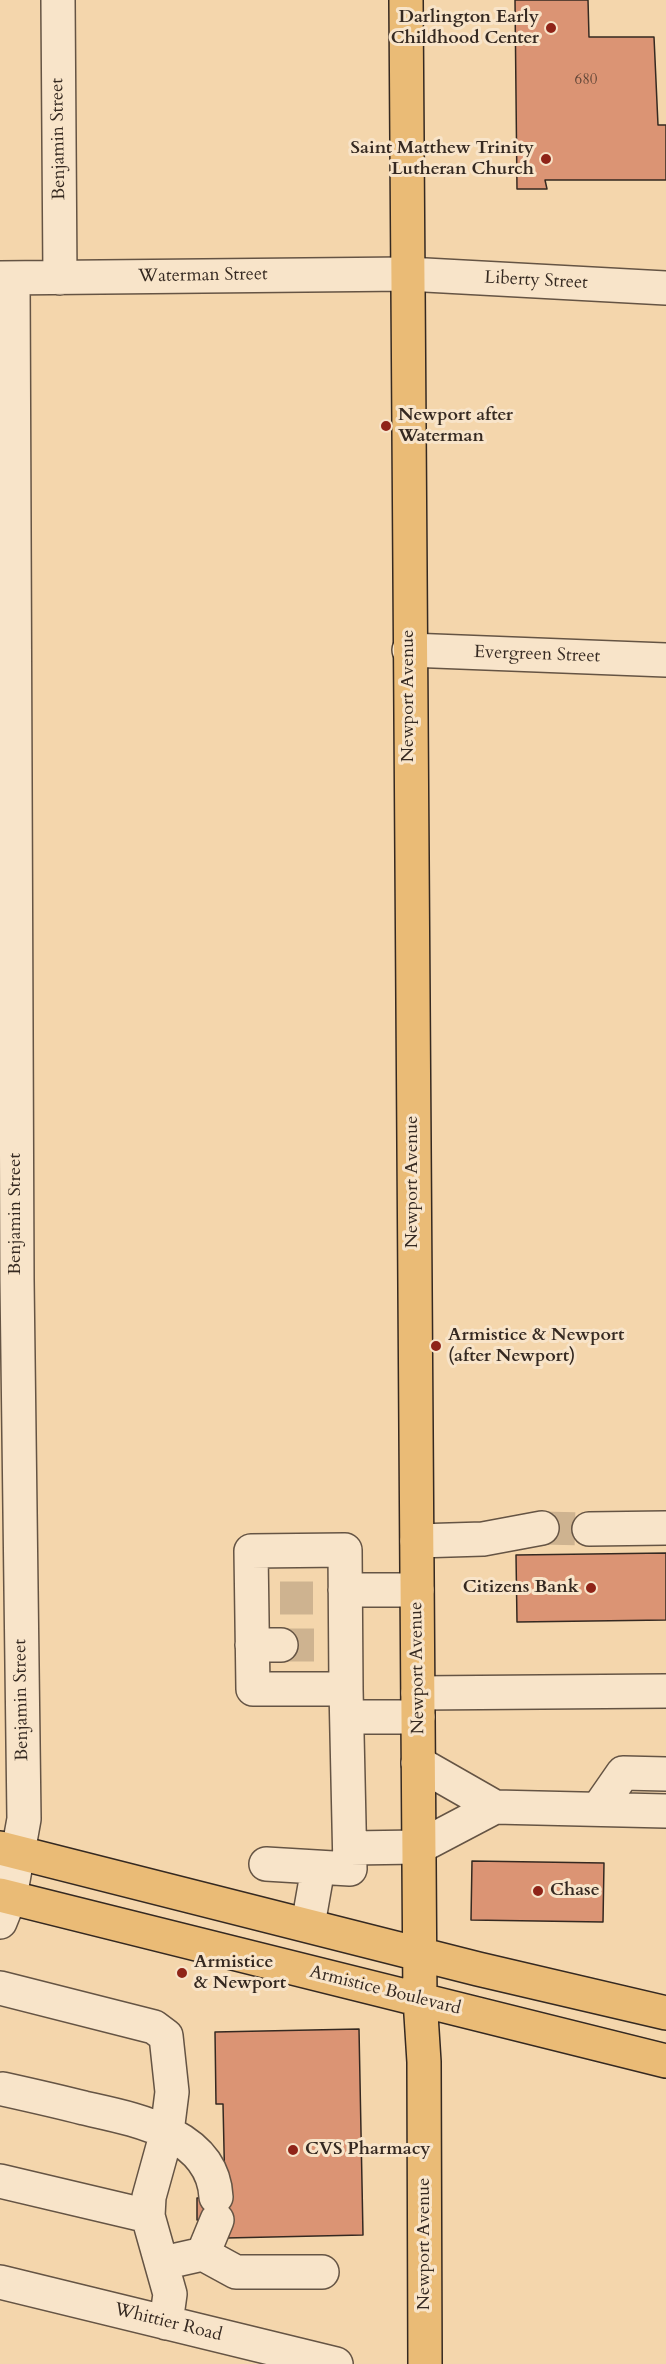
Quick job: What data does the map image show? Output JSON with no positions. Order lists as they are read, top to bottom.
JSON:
{
  "streets": {
    "main road": ["Newport Avenue", "Armistice Boulevard"],
    "street": [
      "Benjamin Street",
      "Waterman Street",
      "Liberty Street",
      "Evergreen Street",
      "Whittier Road"
    ]
  },
  "crossings": [
    ["Benjamin Street", "Waterman Street"],
    ["Benjamin Street", "Armistice Boulevard"],
    ["Waterman Street", "Liberty Street"],
    ["Waterman Street", "Newport Avenue"],
    ["Liberty Street", "Newport Avenue"],
    ["Evergreen Street", "Newport Avenue"],
    ["Newport Avenue", "Armistice Boulevard"]
  ],
  "places": [
    "Darlington Early Childhood Center",
    "Saint Matthew Trinity Lutheran Church",
    "Newport after Waterman",
    "Armistice & Newport (after Newport)",
    "Citizens Bank",
    "Chase",
    "Armistice & Newport",
    "CVS Pharmacy"
  ],
  "house_numbers": ["680"]
}
